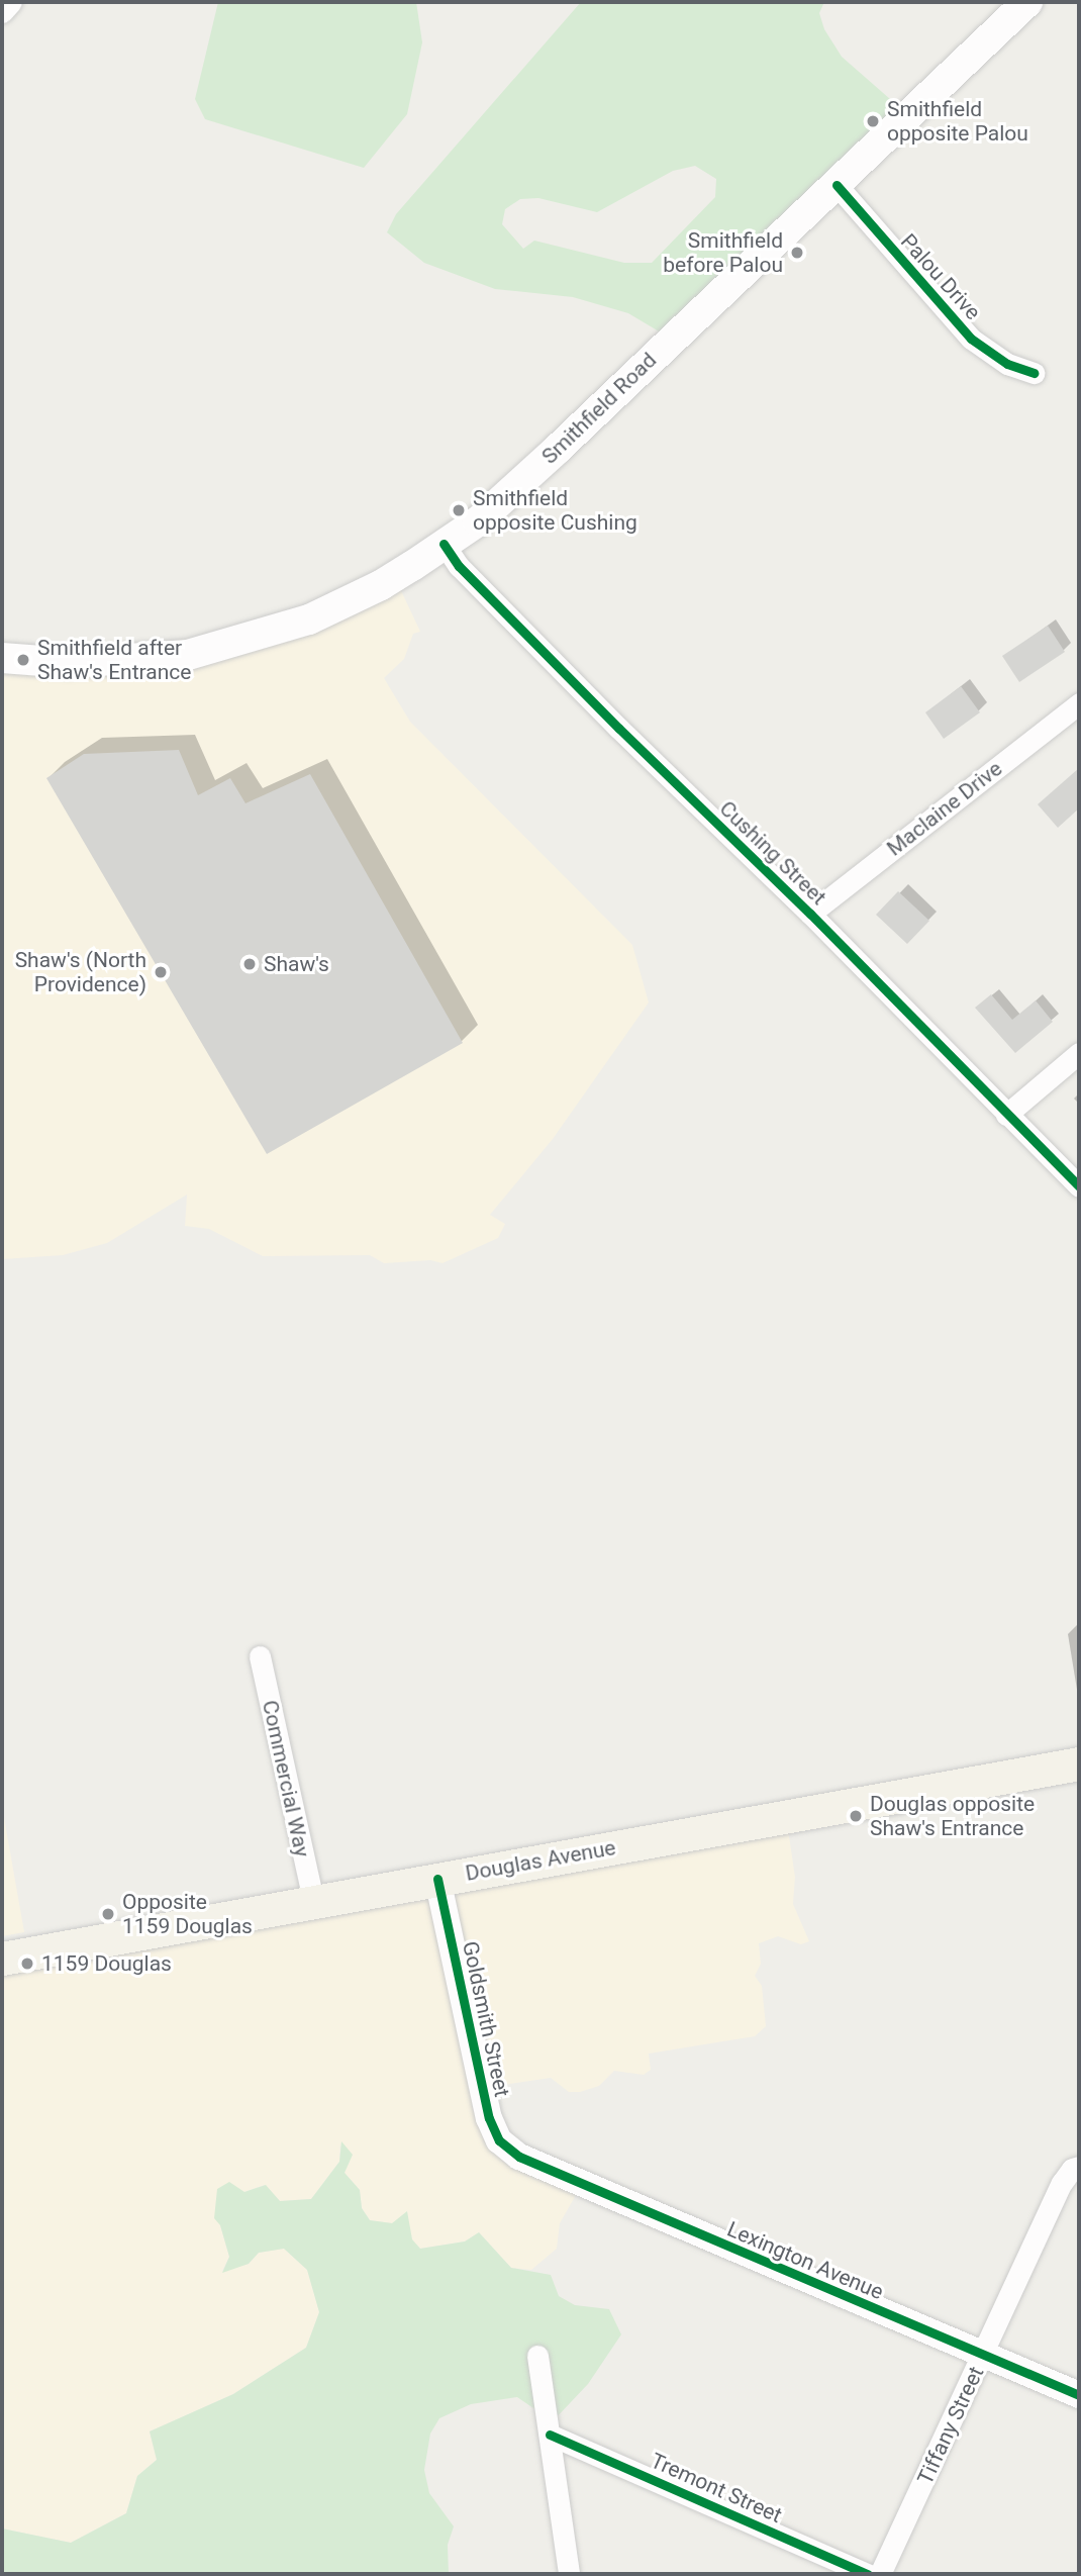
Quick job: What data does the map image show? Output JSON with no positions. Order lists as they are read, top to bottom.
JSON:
{
  "streets": {
    "main road": ["Smithfield Road", "Douglas Avenue"],
    "street": [
      "Palou Drive",
      "Maclaine Drive",
      "Cushing Street",
      "Commercial Way",
      "Goldsmith Street",
      "Lexington Avenue",
      "Tiffany Street",
      "Tremont Street"
    ]
  },
  "crossings": [
    ["Palou Drive", "Smithfield Road"],
    ["Smithfield Road", "Cushing Street"],
    ["Maclaine Drive", "Cushing Street"],
    ["Commercial Way", "Douglas Avenue"],
    ["Douglas Avenue", "Goldsmith Street"],
    ["Goldsmith Street", "Lexington Avenue"],
    ["Lexington Avenue", "Tiffany Street"]
  ],
  "places": [
    "Smithfield opposite Palou",
    "Smithfield before Palou",
    "Smithfield opposite Cushing",
    "Smithfield after Shaw's Entrance",
    "Shaw's",
    "Shaw's (North Providence)",
    "Douglas opposite Shaw's Entrance",
    "Opposite 1159 Douglas",
    "1159 Douglas"
  ]
}
